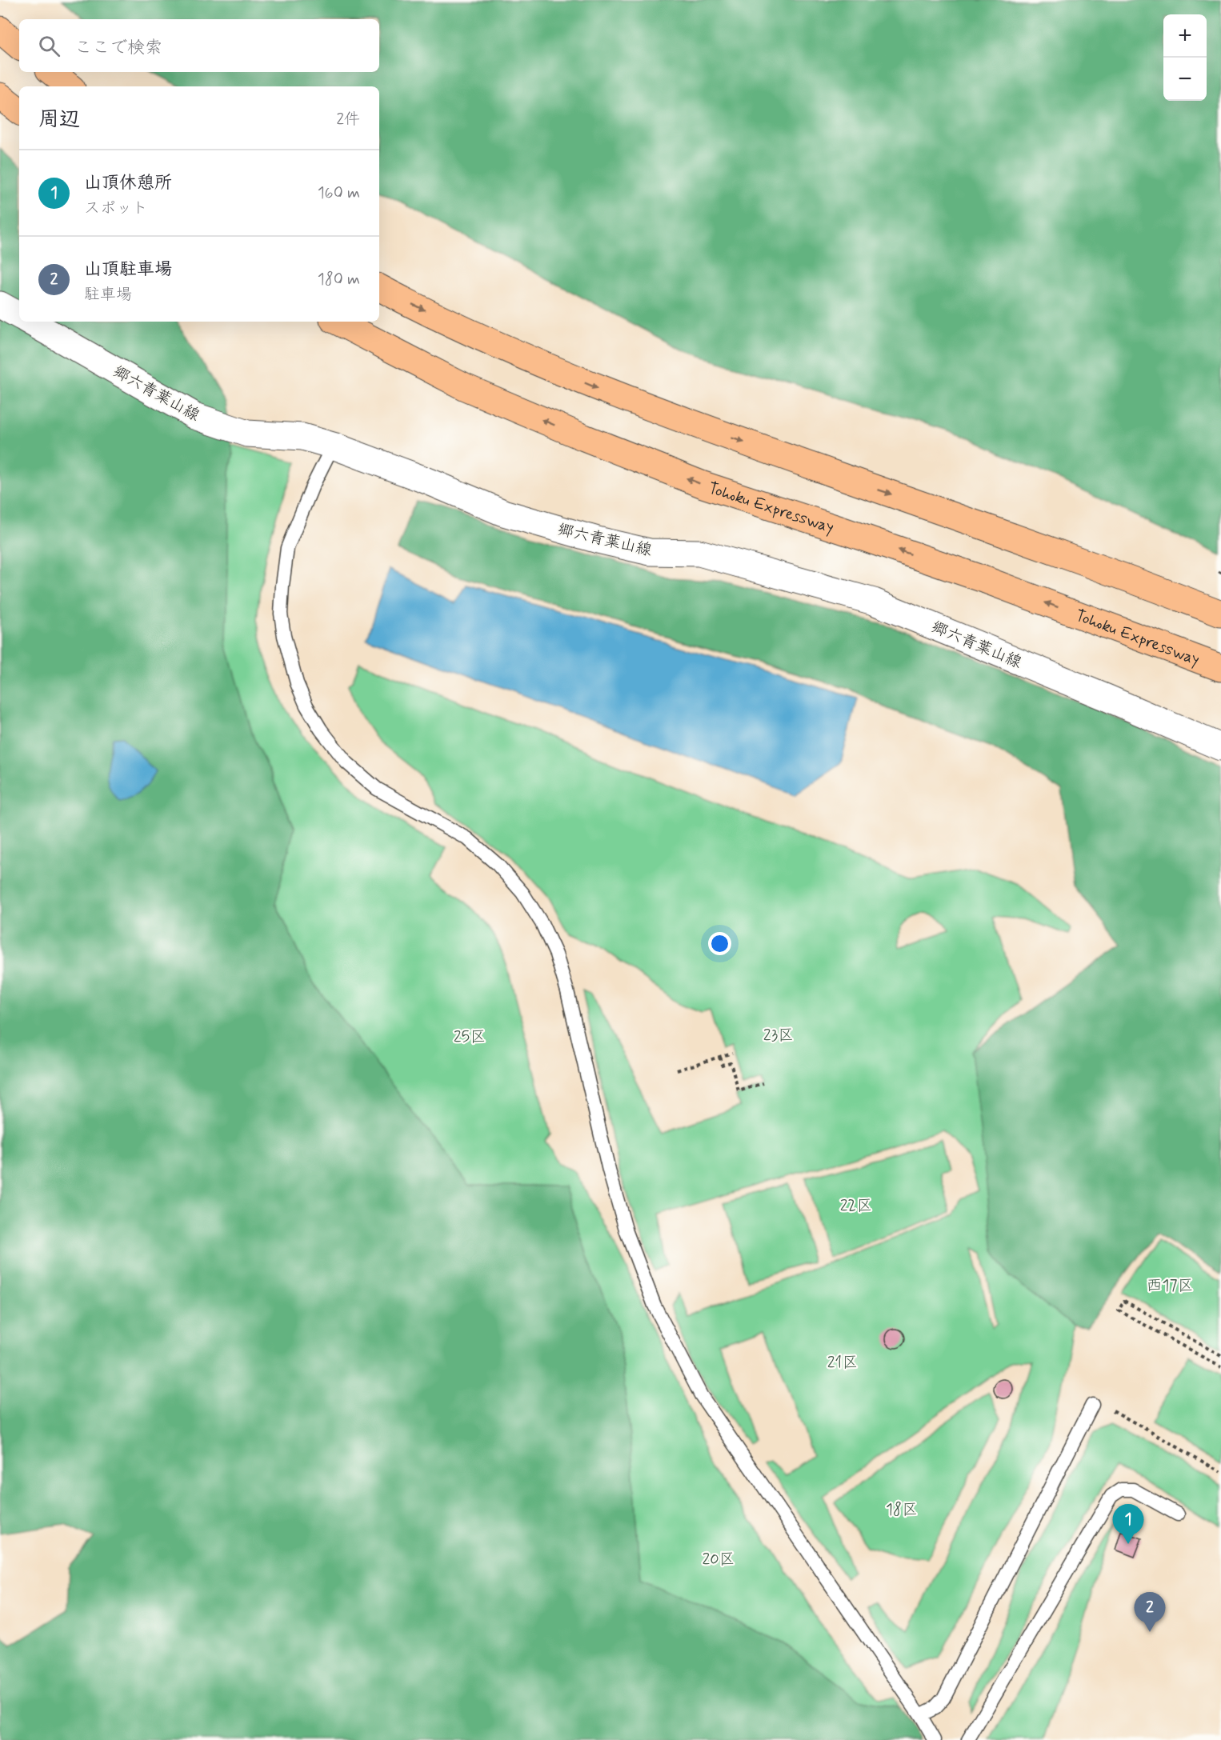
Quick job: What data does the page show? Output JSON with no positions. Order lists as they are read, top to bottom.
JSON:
{
  "streets": {
    "highway": ["Tohoku Expressway"],
    "street": ["郷六青葉山線"]
  },
  "parks": [
    "23区",
    "25区",
    "22区",
    "西17区",
    "21区",
    "18区",
    "20区"
  ],
  "page": {
    "map_buttons": ["+", "−"],
    "search": "ここで検索",
    "heading": ["周辺", "2件"],
    "list": [
      {
        "mark": "1",
        "name": "山頂休憩所",
        "note": "スポット",
        "value": "160 m"
      },
      {
        "mark": "2",
        "name": "山頂駐車場",
        "note": "駐車場",
        "value": "180 m"
      }
    ],
    "pins": ["1", "2"]
  }
}
